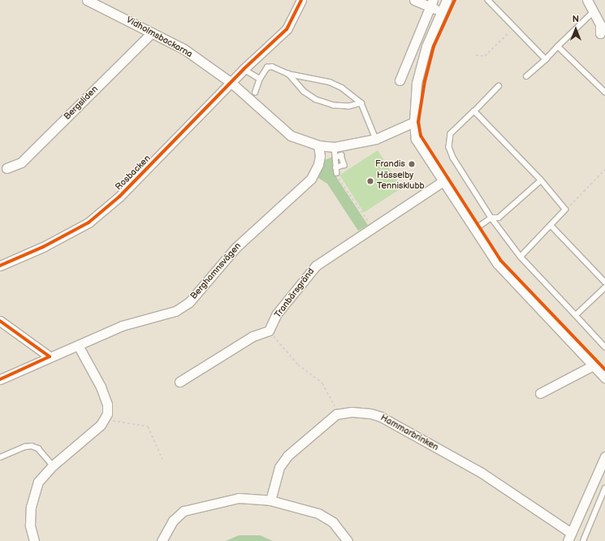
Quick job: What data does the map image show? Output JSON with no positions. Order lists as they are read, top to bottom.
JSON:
{
  "streets": {
    "street": [
      "Vidholmsbackarna",
      "Bergsliden",
      "Rosbacken",
      "Berghamnsvägen",
      "Tranbärsgränd",
      "Hammarbrinken"
    ]
  },
  "crossings": [
    ["Vidholmsbackarna", "Bergsliden"],
    ["Vidholmsbackarna", "Rosbacken"],
    ["Vidholmsbackarna", "Berghamnsvägen"]
  ],
  "places": ["Frandis", "Hässelby Tennisklubb"],
  "north": "top"
}
